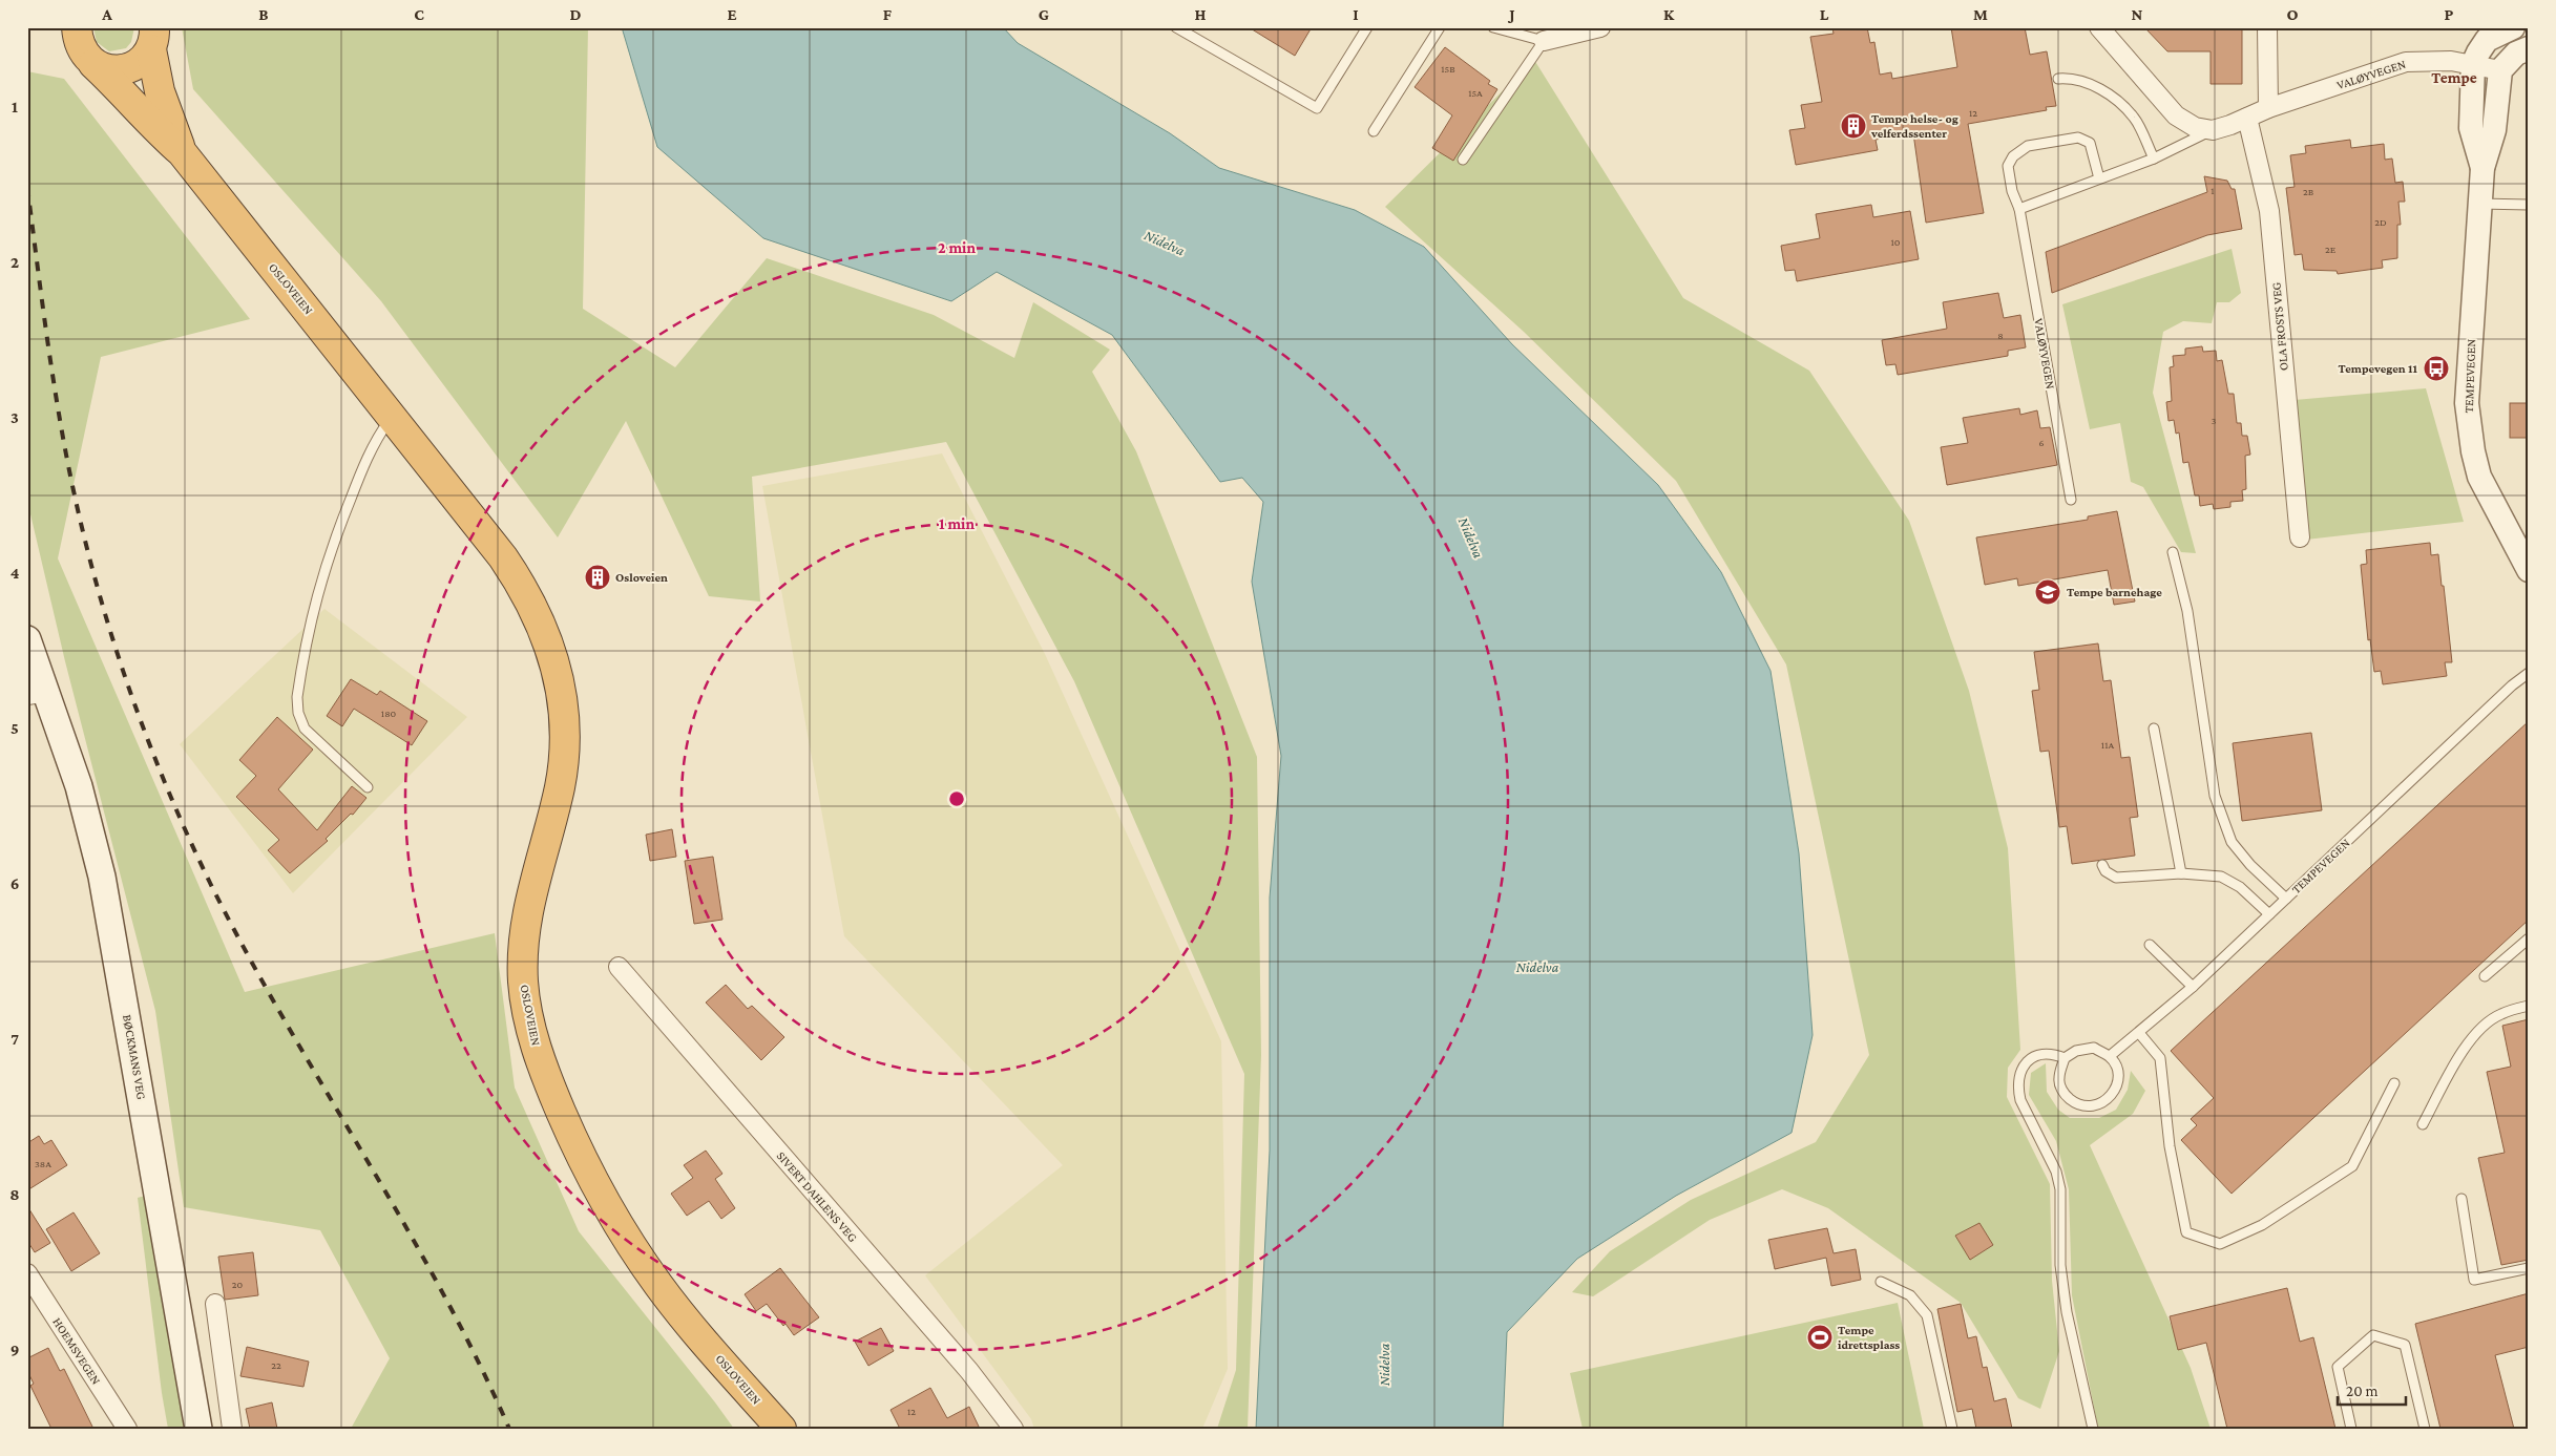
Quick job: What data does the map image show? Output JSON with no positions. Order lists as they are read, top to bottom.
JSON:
{
  "streets": {
    "highway": ["OSLOVEIEN"],
    "main road": ["BØCKMANS VEG"],
    "street": [
      "VALØYVEGEN",
      "OLA FROSTS VEG",
      "TEMPEVEGEN",
      "SIVERT DAHLENS VEG",
      "HOEMSVEGEN"
    ]
  },
  "crossings": [
    ["VALØYVEGEN", "OLA FROSTS VEG"]
  ],
  "districts": ["Tempe"],
  "water": ["Nidelva"],
  "places": {
    "building": ["Tempe helse- og velferdssenter", "Osloveien"],
    "bus stop": ["Tempevegen 11"],
    "school or university": ["Tempe barnehage"],
    "sports": ["Tempe idrettsplass"]
  },
  "house_numbers": [
    "15B",
    "15A",
    "12",
    "1",
    "2B",
    "2D",
    "10",
    "2E",
    "8",
    "3",
    "6",
    "180",
    "11A",
    "38A",
    "20",
    "22",
    "12"
  ],
  "scale_bar": "20 m",
  "grid": {
    "columns": [
      "A",
      "B",
      "C",
      "D",
      "E",
      "F",
      "G",
      "H",
      "I",
      "J",
      "K",
      "L",
      "M",
      "N",
      "O",
      "P"
    ],
    "rows": [
      "1",
      "2",
      "3",
      "4",
      "5",
      "6",
      "7",
      "8",
      "9"
    ]
  },
  "rings": ["2 min", "1 min"]
}
